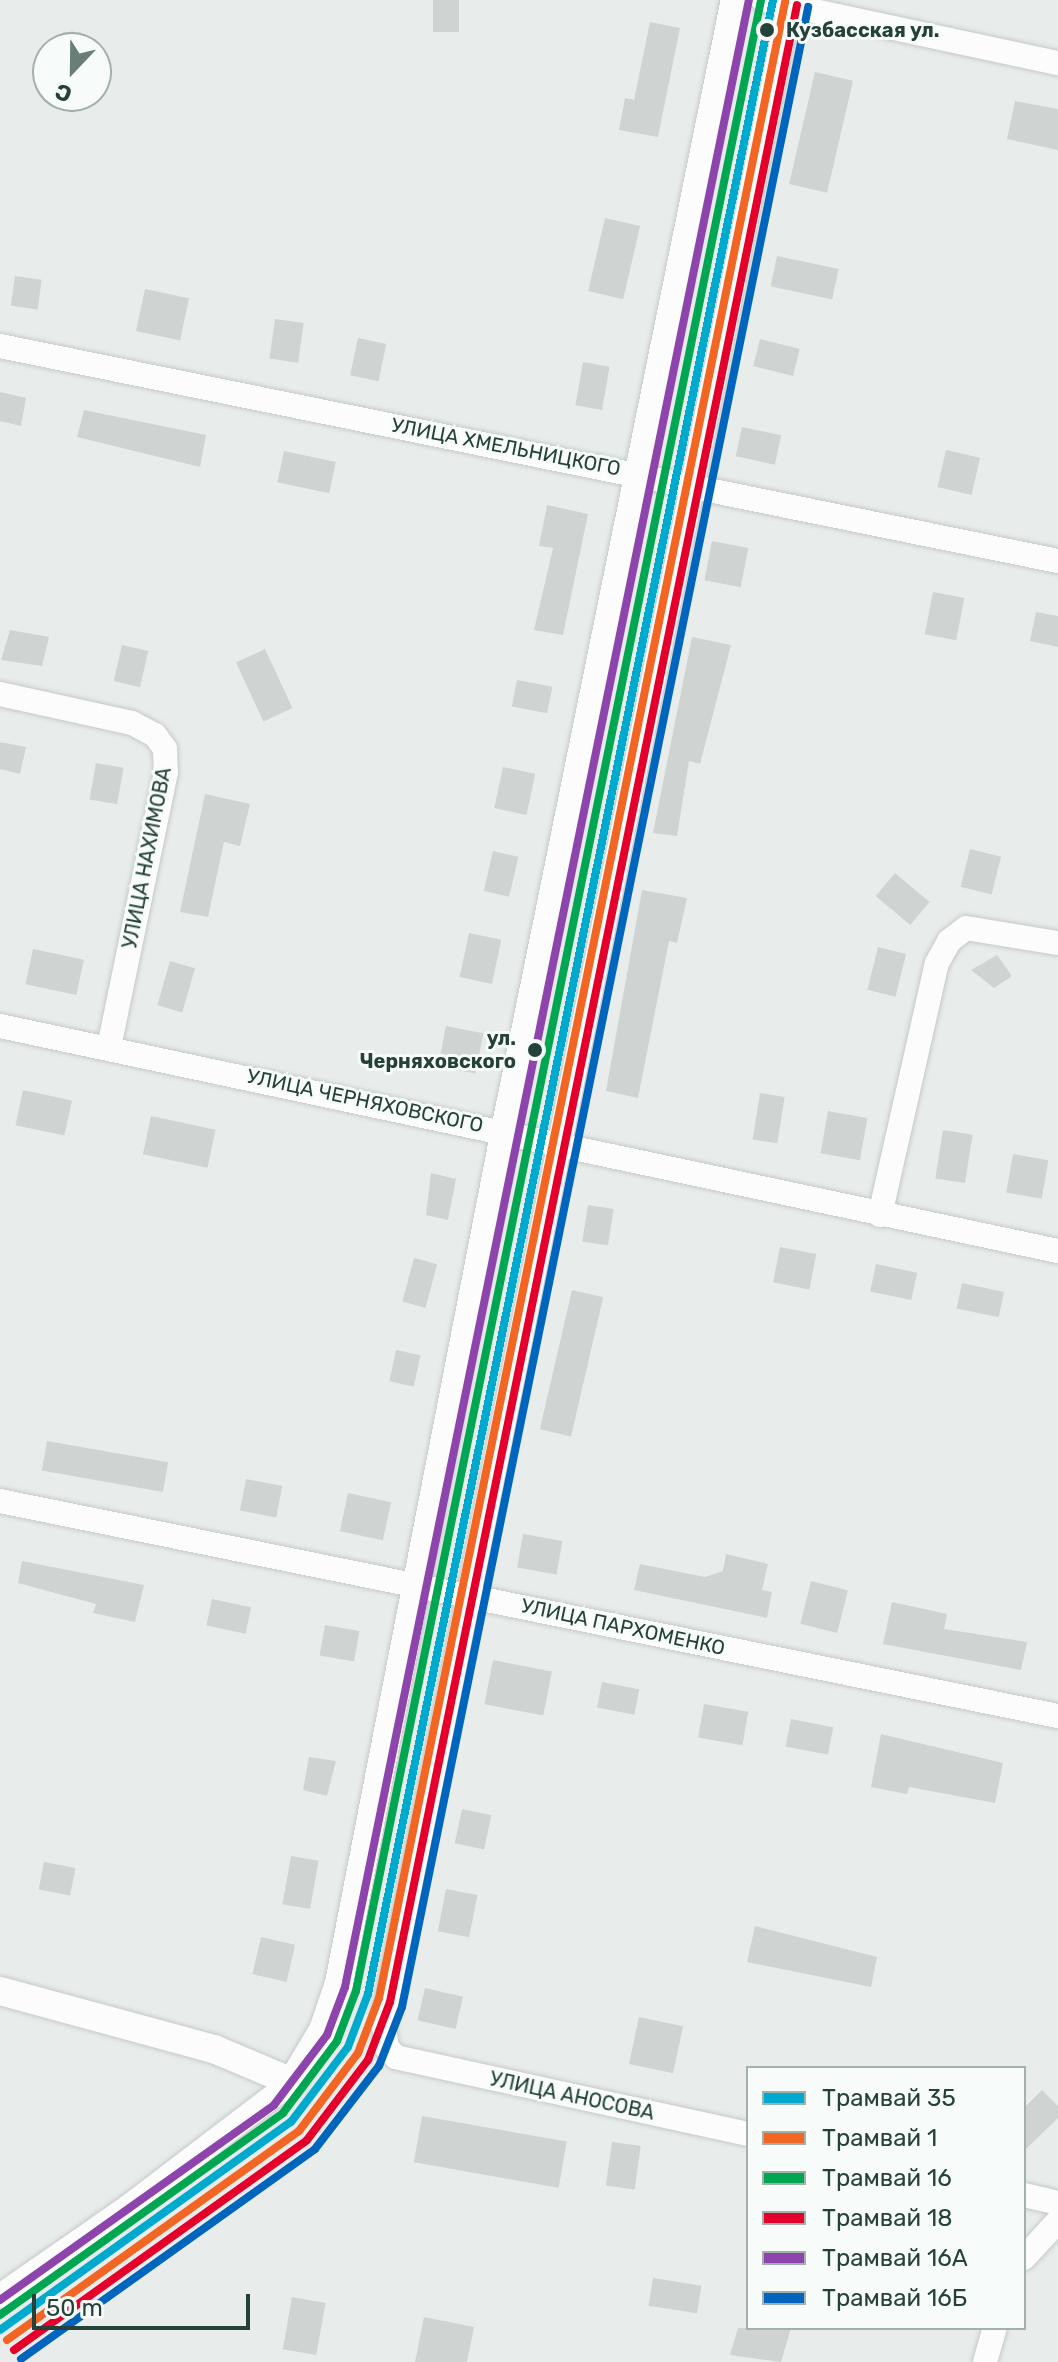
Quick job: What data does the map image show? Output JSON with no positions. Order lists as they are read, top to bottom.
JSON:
{
  "streets": {
    "street": [
      "УЛИЦА ХМЕЛЬНИЦКОГО",
      "УЛИЦА НАХИМОВА",
      "УЛИЦА ЧЕРНЯХОВСКОГО",
      "УЛИЦА ПАРХОМЕНКО",
      "УЛИЦА АНОСОВА"
    ]
  },
  "crossings": [
    ["УЛИЦА НАХИМОВА", "УЛИЦА ЧЕРНЯХОВСКОГО"],
    ["УЛИЦА ПАРХОМЕНКО", "УЛИЦА АНОСОВА"]
  ],
  "places": ["Кузбасская ул.", "ул. Черняховского"],
  "lines": [
    "tram line 35",
    "tram line 16",
    "tram line 16А",
    "tram line 1",
    "tram line 18",
    "tram line 16Б"
  ],
  "legend": [
    "Трамвай 35",
    "Трамвай 1",
    "Трамвай 16",
    "Трамвай 18",
    "Трамвай 16А",
    "Трамвай 16Б"
  ],
  "scale_bar": "50 m",
  "north": "bottom"
}
